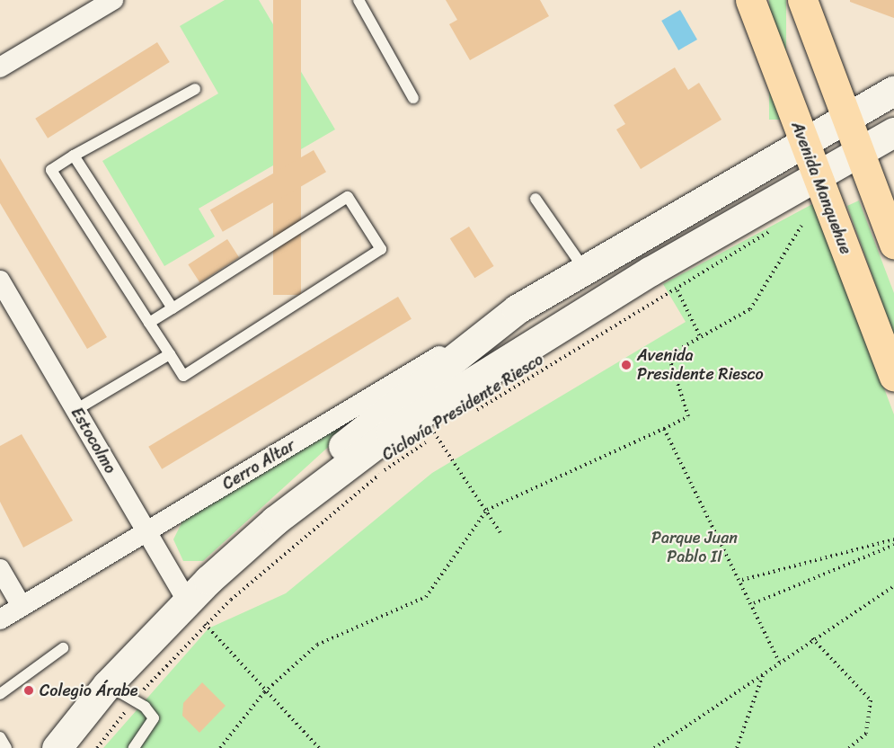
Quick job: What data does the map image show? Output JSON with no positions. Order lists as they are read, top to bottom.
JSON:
{
  "streets": {
    "main road": ["Avenida Manquehue"],
    "street": ["Estocolmo", "Cerro Altar"],
    "path": ["Ciclovía Presidente Riesco"]
  },
  "crossings": [
    ["Ciclovía Presidente Riesco", "Estocolmo"],
    ["Estocolmo", "Cerro Altar"]
  ],
  "parks": ["Parque Juan Pablo II"],
  "places": ["Avenida Presidente Riesco", "Colegio Árabe"]
}
